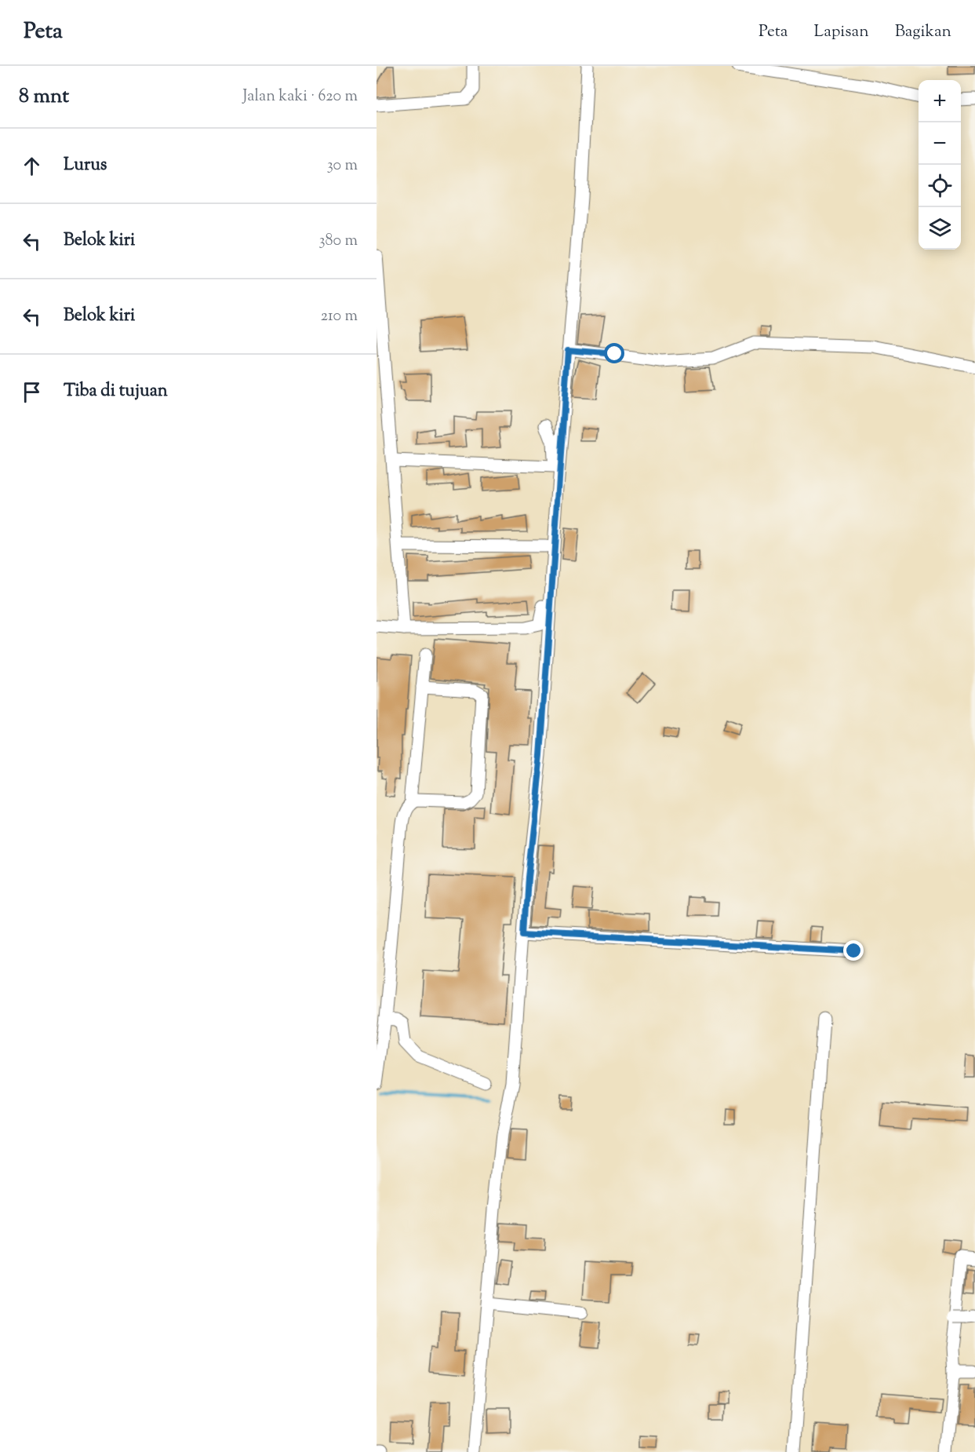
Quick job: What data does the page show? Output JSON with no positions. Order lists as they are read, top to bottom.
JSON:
{
  "page": {
    "header": "Peta",
    "nav": ["Peta", "Lapisan", "Bagikan"],
    "heading": ["8 mnt", "Jalan kaki · 620 m"],
    "map_buttons": ["+", "−"],
    "list": [
      ["Lurus", "30 m"],
      ["Belok kiri", "380 m"],
      ["Belok kiri", "210 m"],
      "Tiba di tujuan"
    ]
  }
}
